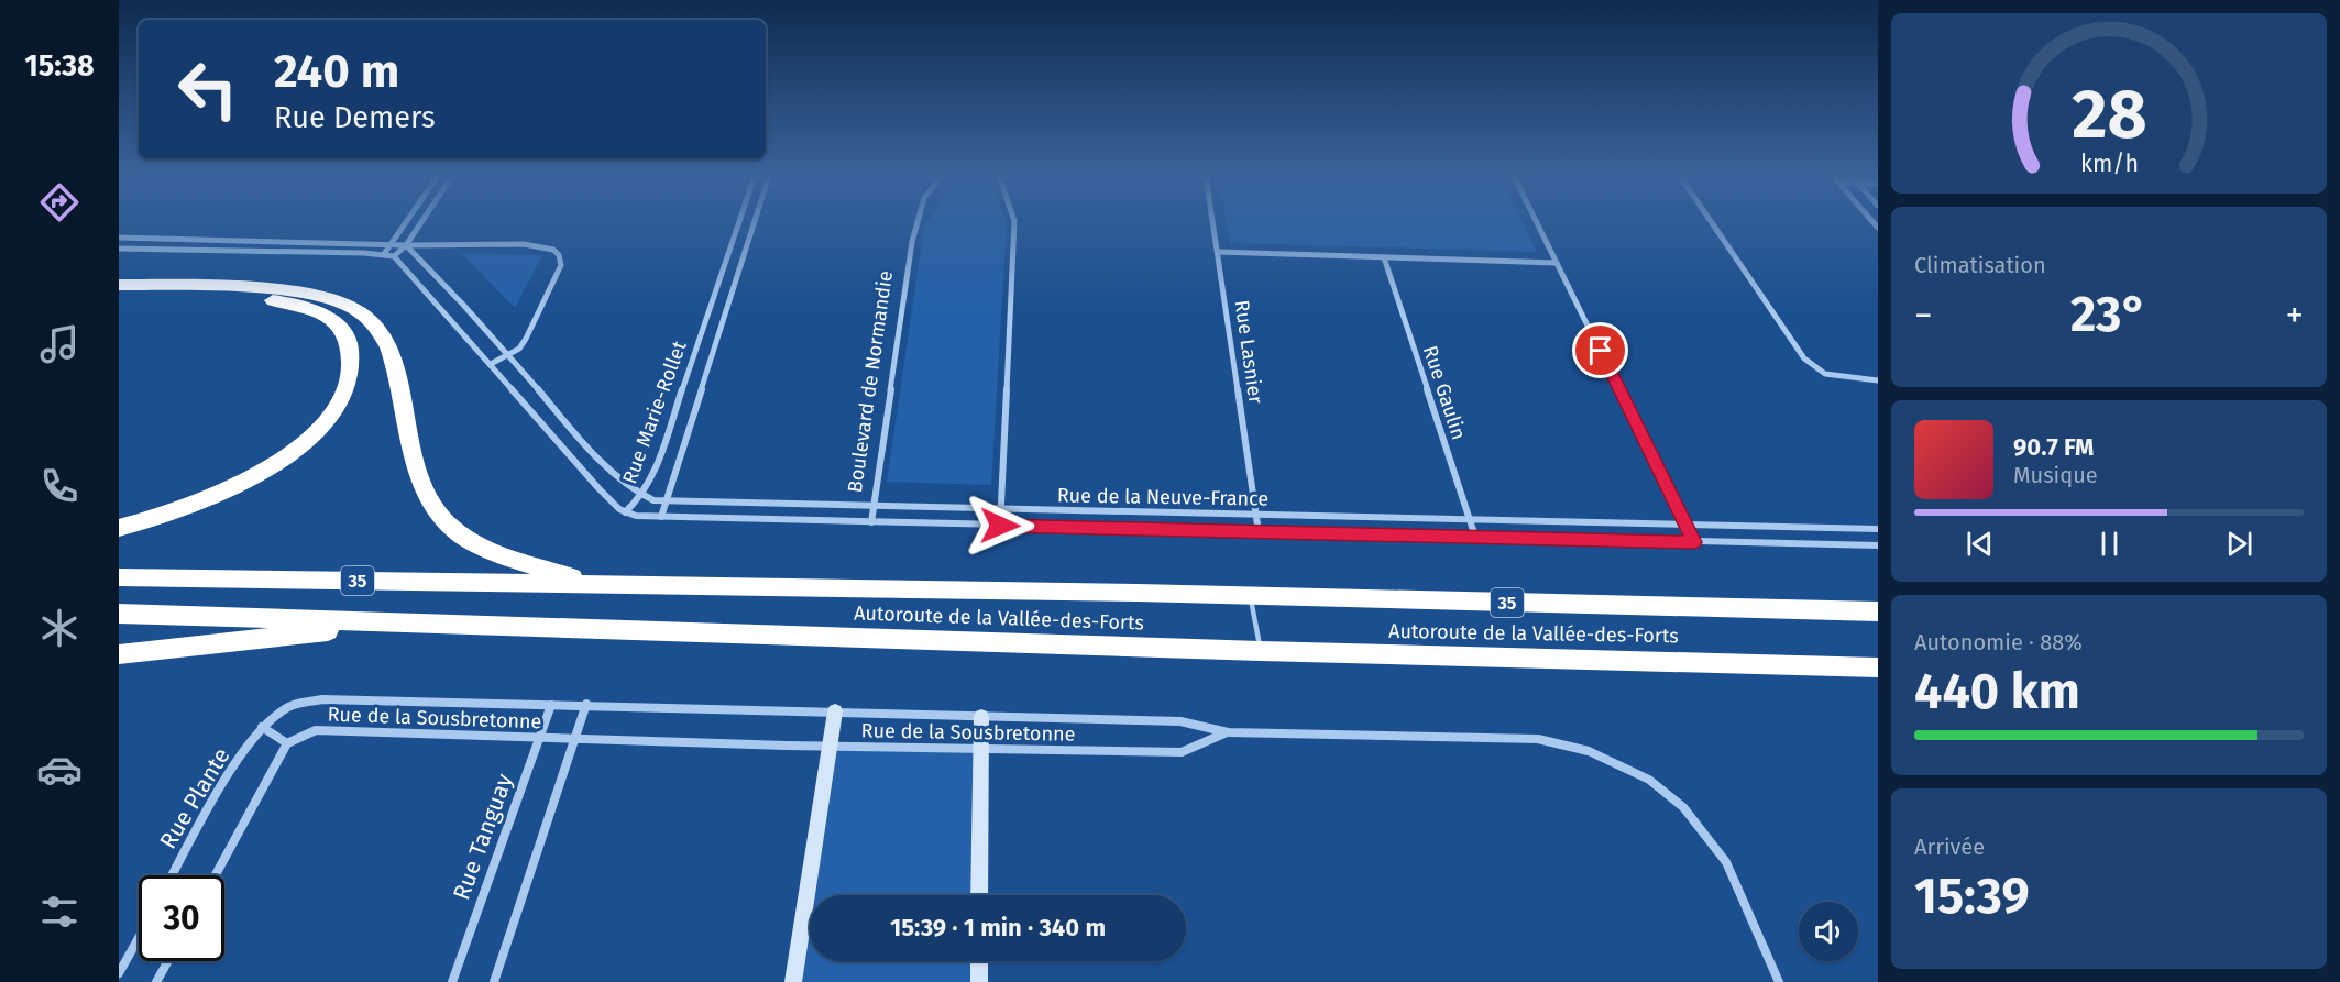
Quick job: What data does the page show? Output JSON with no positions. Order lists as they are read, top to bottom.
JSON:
{
  "streets": {
    "highway": ["35", "Autoroute de la Vallée-des-Forts"],
    "street": [
      "Rue Lasnier",
      "Boulevard de Normandie",
      "Rue Gaulin",
      "Rue Marie-Rollet",
      "Rue de la Neuve-France",
      "Rue de la Sousbretonne",
      "Rue Plante",
      "Rue Tanguay"
    ]
  },
  "crossings": [
    ["Rue Lasnier", "Rue de la Neuve-France"],
    ["Boulevard de Normandie", "Rue de la Neuve-France"],
    ["Rue Gaulin", "Rue de la Neuve-France"],
    ["Rue Marie-Rollet", "Rue de la Neuve-France"],
    ["Rue de la Sousbretonne", "Rue Plante"],
    ["Rue de la Sousbretonne", "Rue Tanguay"]
  ],
  "page": {
    "tabs": "15:38",
    "turn": ["240 m", "Rue Demers"],
    "tile": [
      "Climatisation",
      ["Autonomie · 88%", "440 km"],
      ["Arrivée", "15:39"]
    ],
    "heat": ["−", "23°", "+"],
    "song": ["90.7 FM", "Musique"],
    "limit": "30",
    "trip": "15:39 · 1 min · 340 m",
    "gauge": ["28", "km/h"]
  }
}
